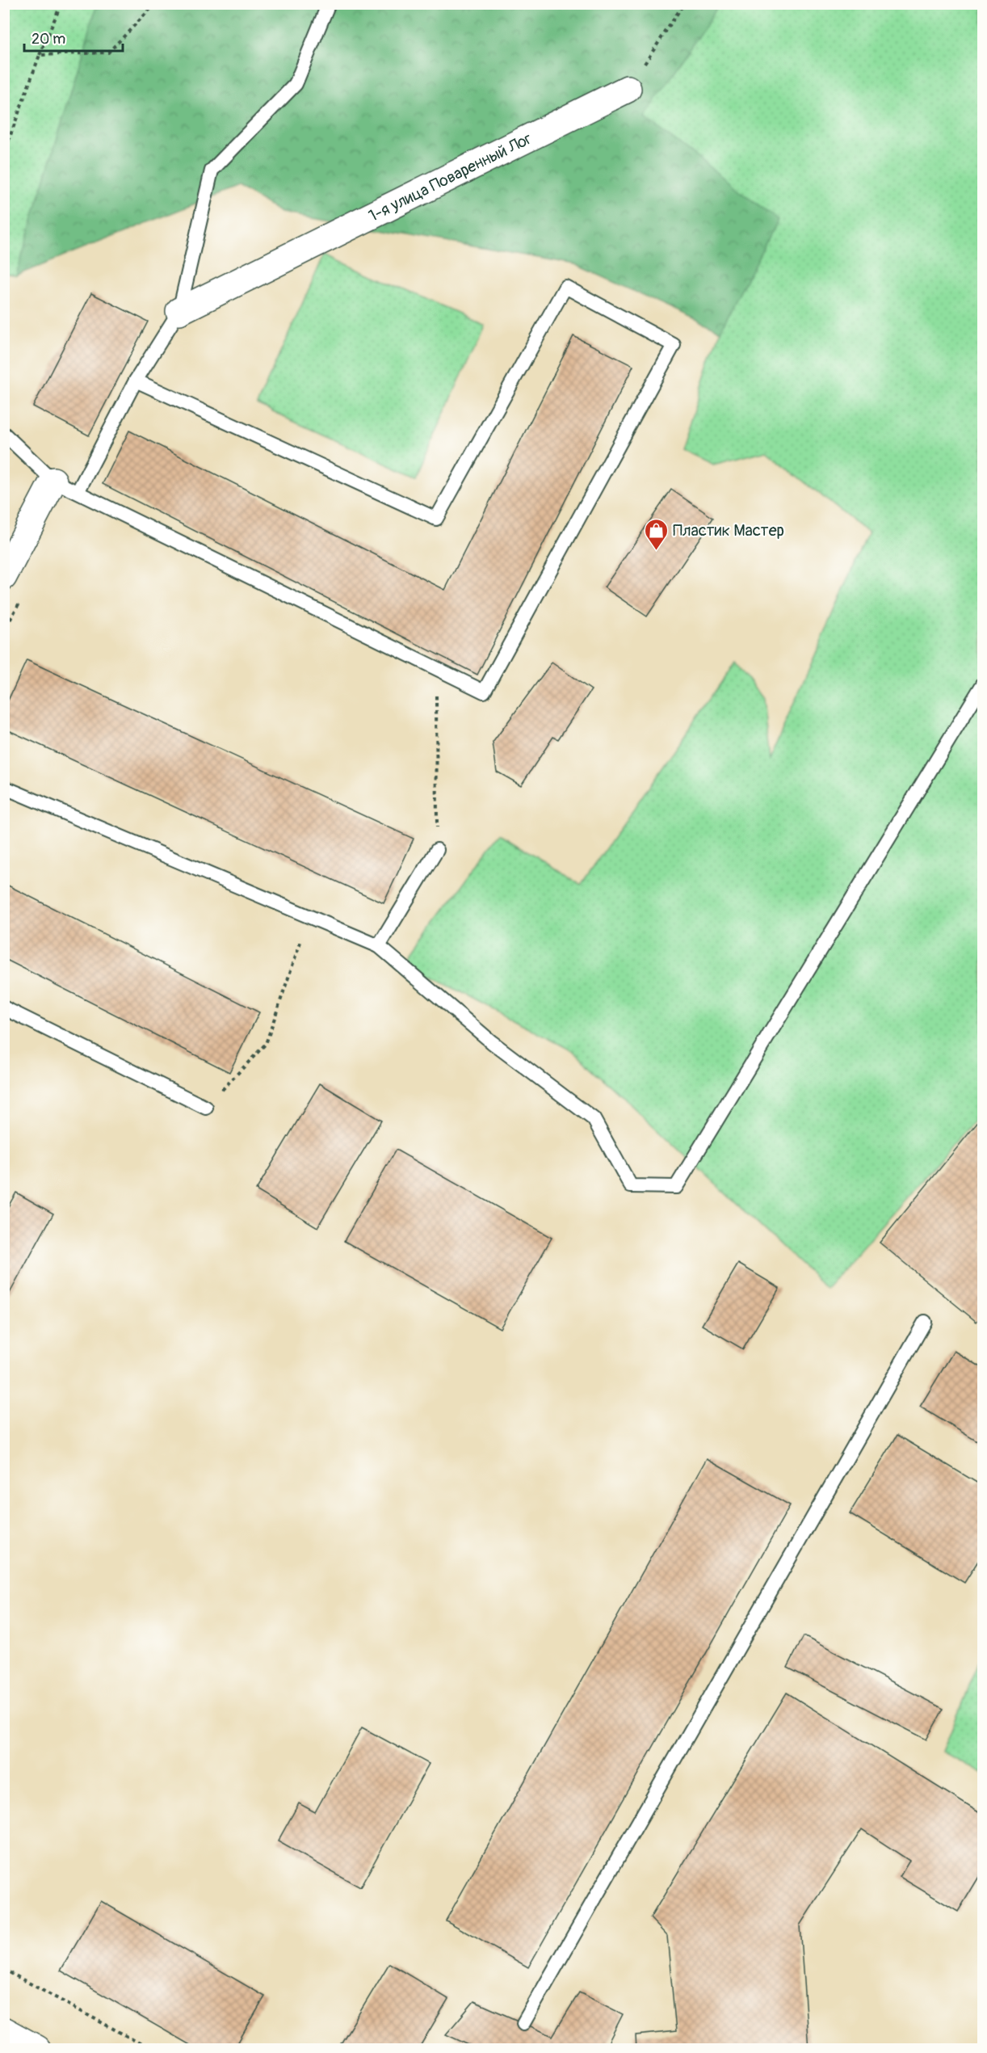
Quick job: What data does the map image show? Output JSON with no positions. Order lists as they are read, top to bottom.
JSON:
{
  "streets": {
    "street": ["1-я улица Поваренный Лог"]
  },
  "places": {
    "shop": ["Пластик Мастер"]
  },
  "scale_bar": "20 m"
}
